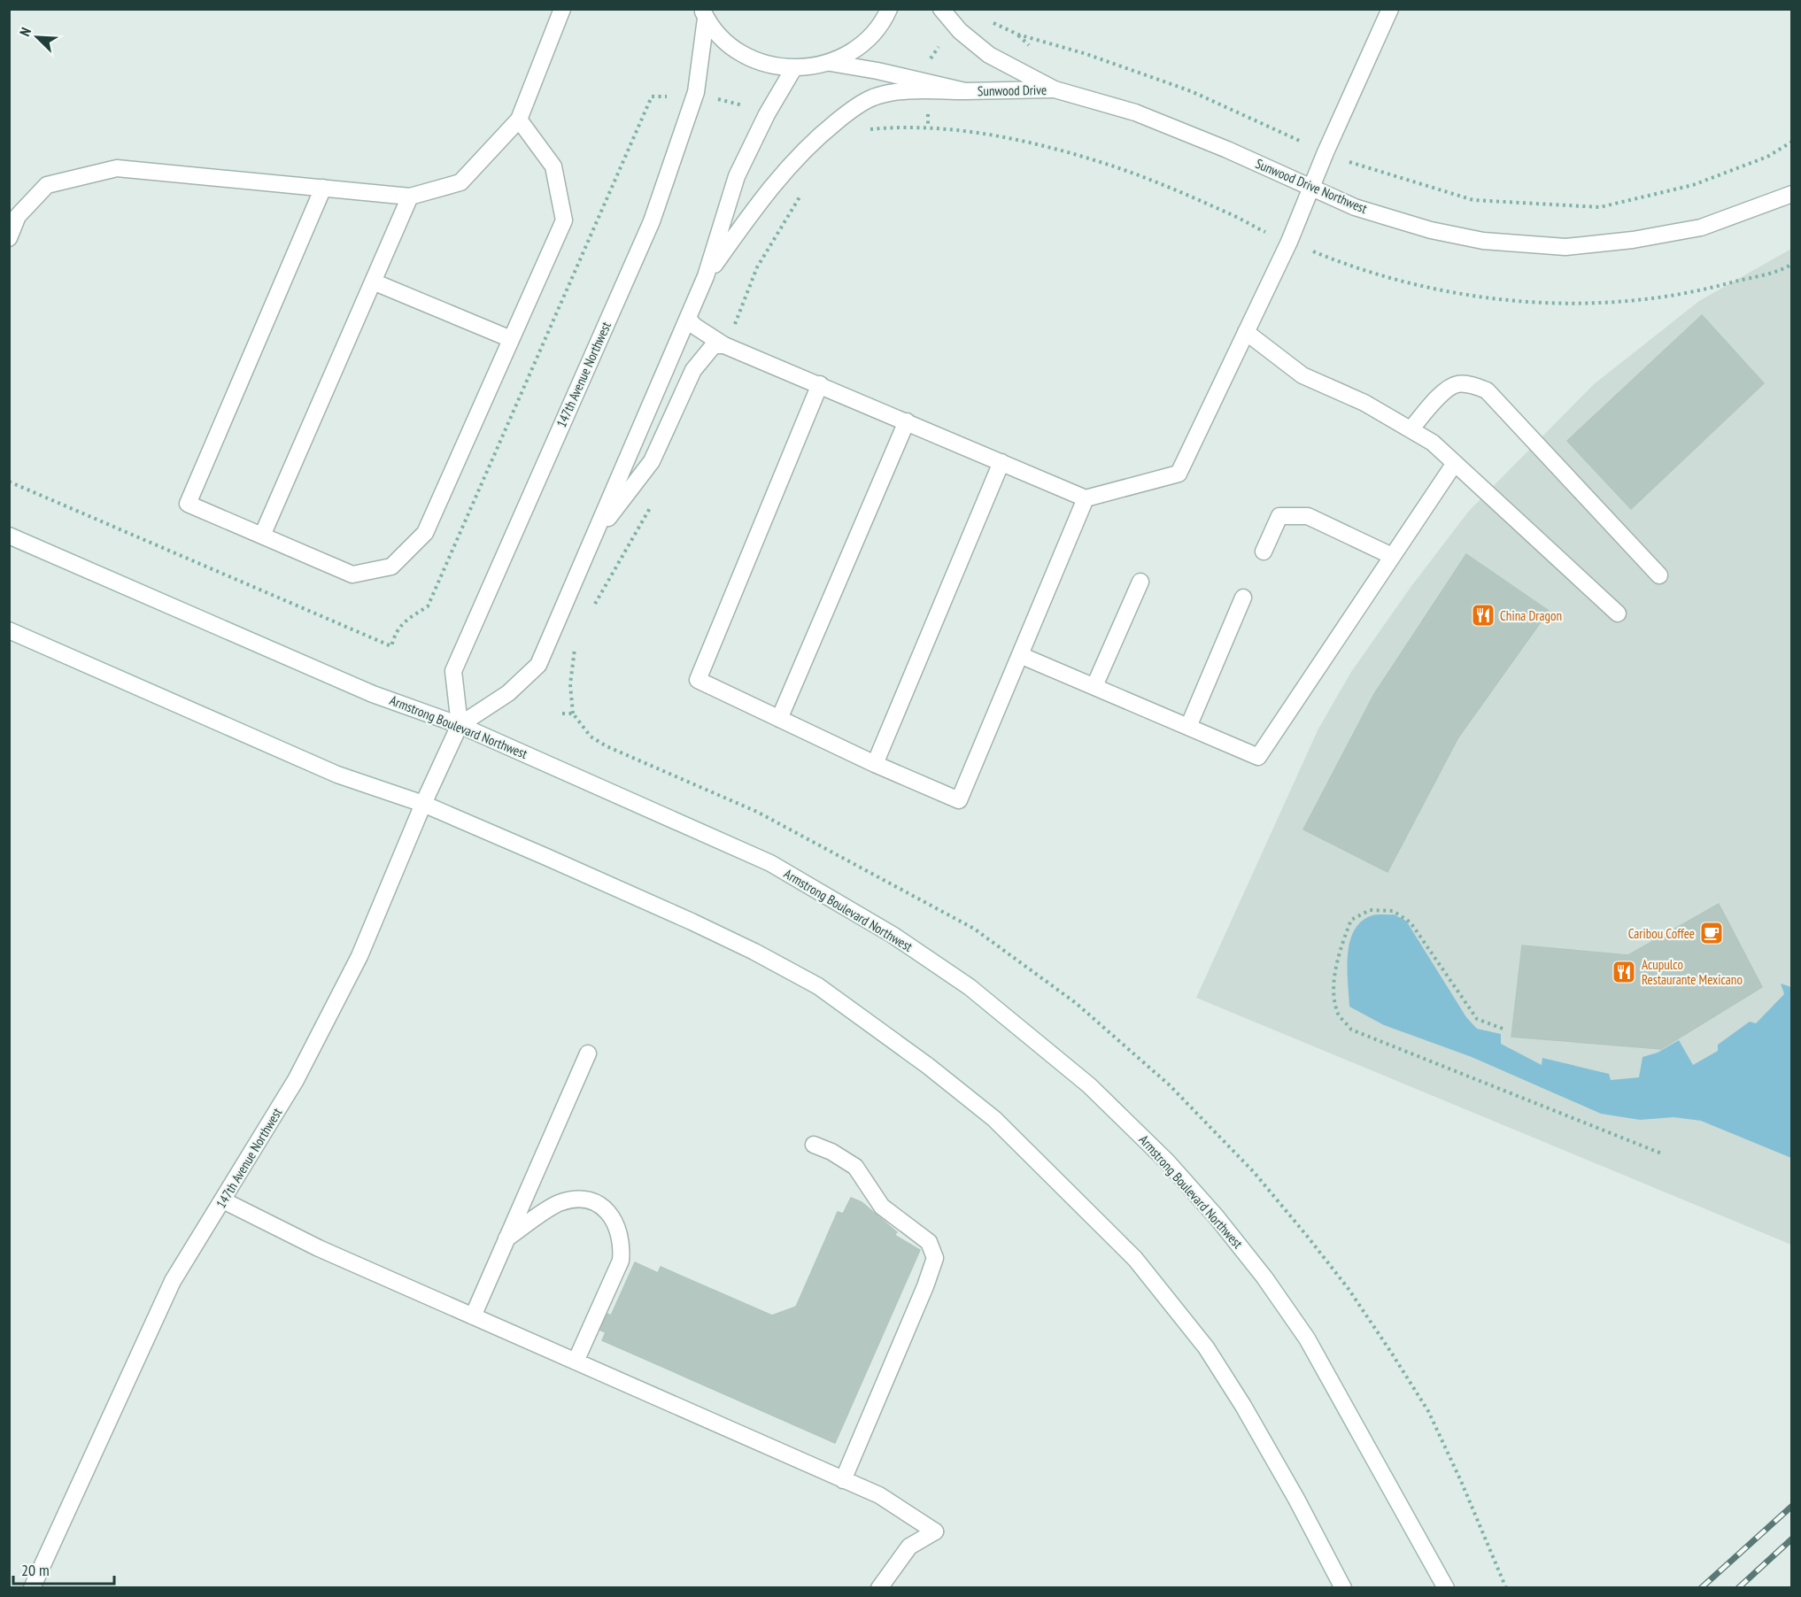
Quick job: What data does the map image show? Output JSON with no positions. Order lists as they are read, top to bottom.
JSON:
{
  "streets": {
    "street": [
      "Sunwood Drive",
      "Sunwood Drive Northwest",
      "147th Avenue Northwest",
      "Armstrong Boulevard Northwest"
    ]
  },
  "crossings": [
    ["Sunwood Drive", "Sunwood Drive Northwest"],
    ["147th Avenue Northwest", "Armstrong Boulevard Northwest"]
  ],
  "places": {
    "restaurant": ["China Dragon", "Acupulco Restaurante Mexicano"],
    "cafe": ["Caribou Coffee"]
  },
  "scale_bar": "20 m",
  "north": "top left"
}
